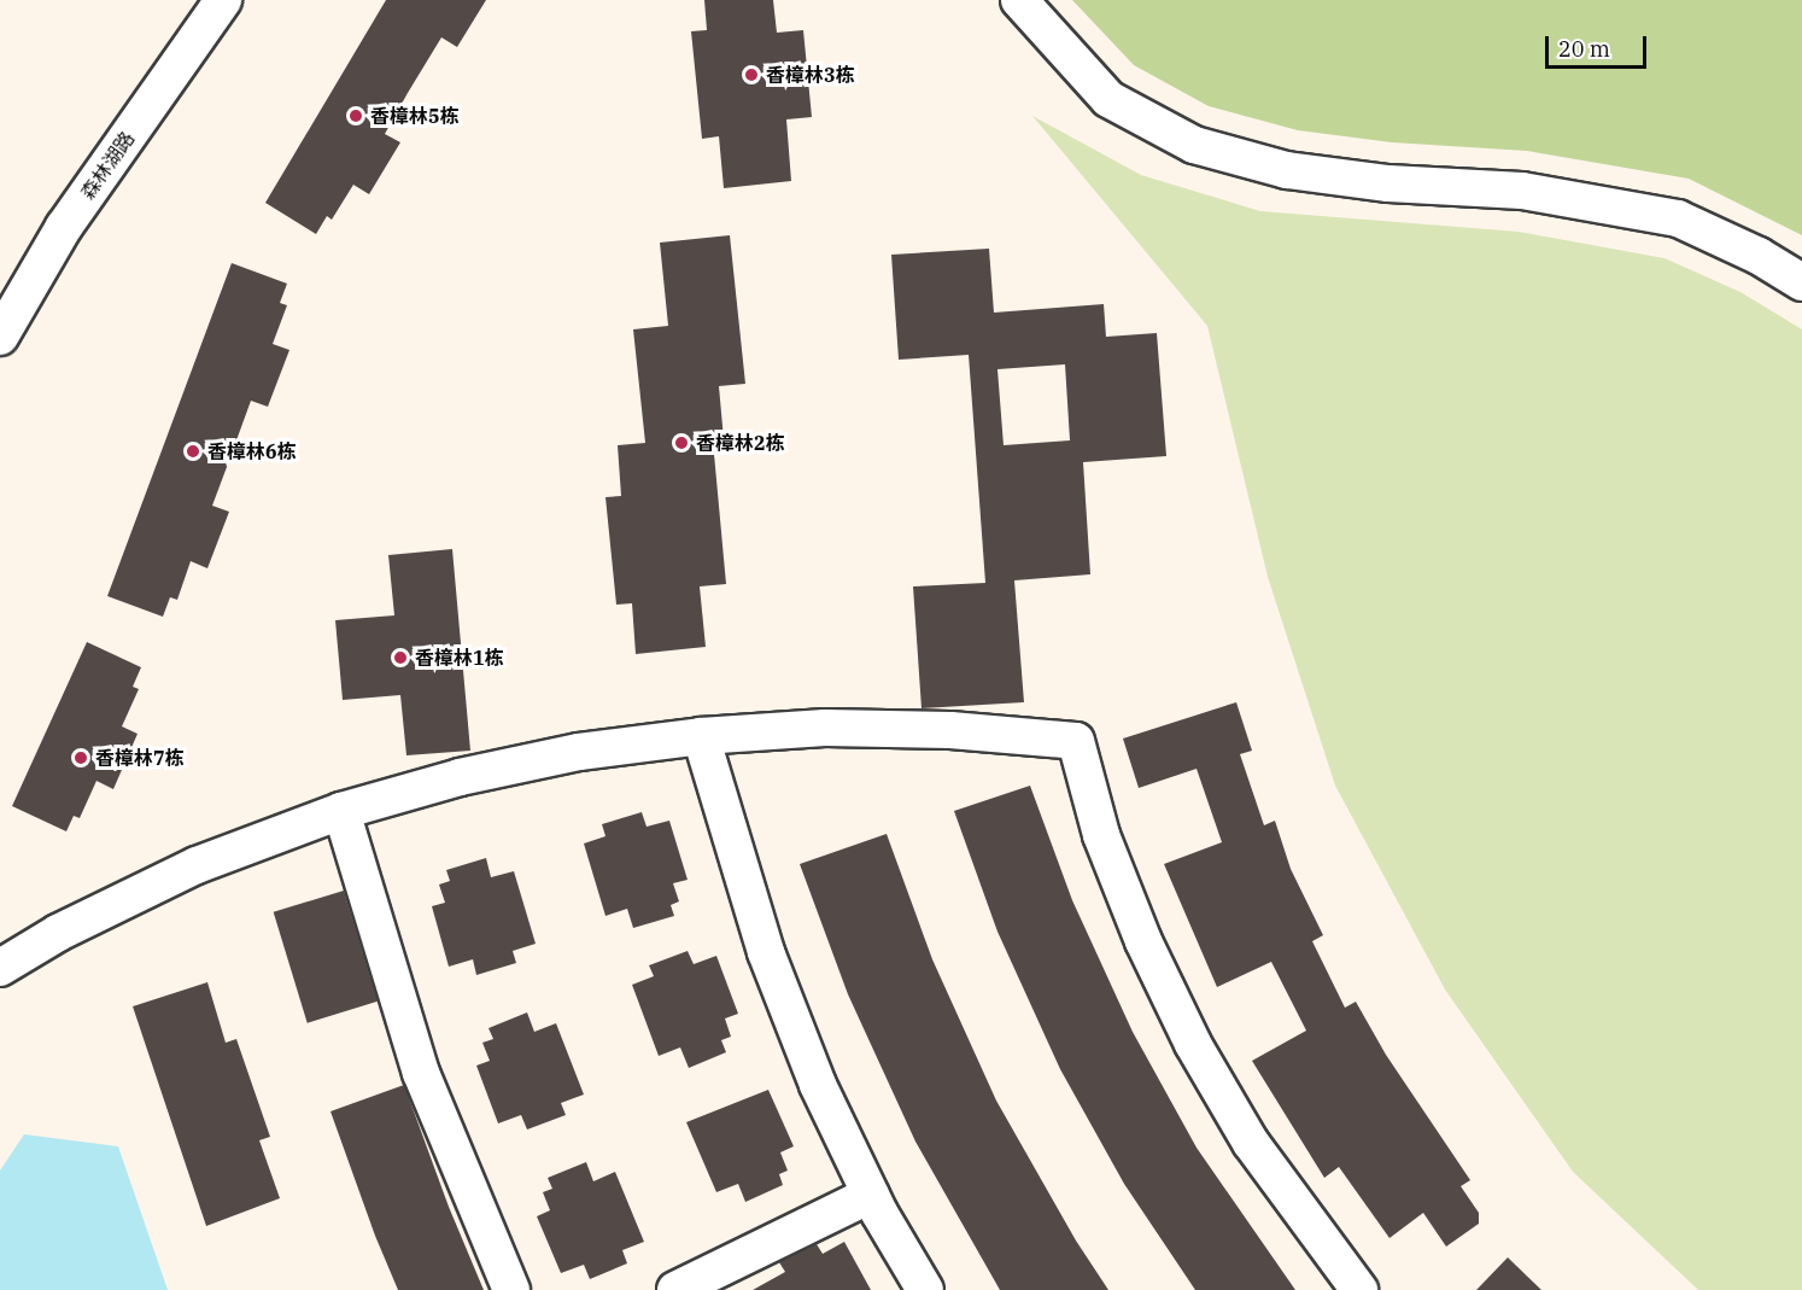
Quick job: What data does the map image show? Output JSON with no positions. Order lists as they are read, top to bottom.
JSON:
{
  "streets": {
    "street": ["森林湖路"]
  },
  "places": [
    "香樟林3栋",
    "香樟林5栋",
    "香樟林2栋",
    "香樟林6栋",
    "香樟林1栋",
    "香樟林7栋"
  ],
  "scale_bar": "20 m"
}
